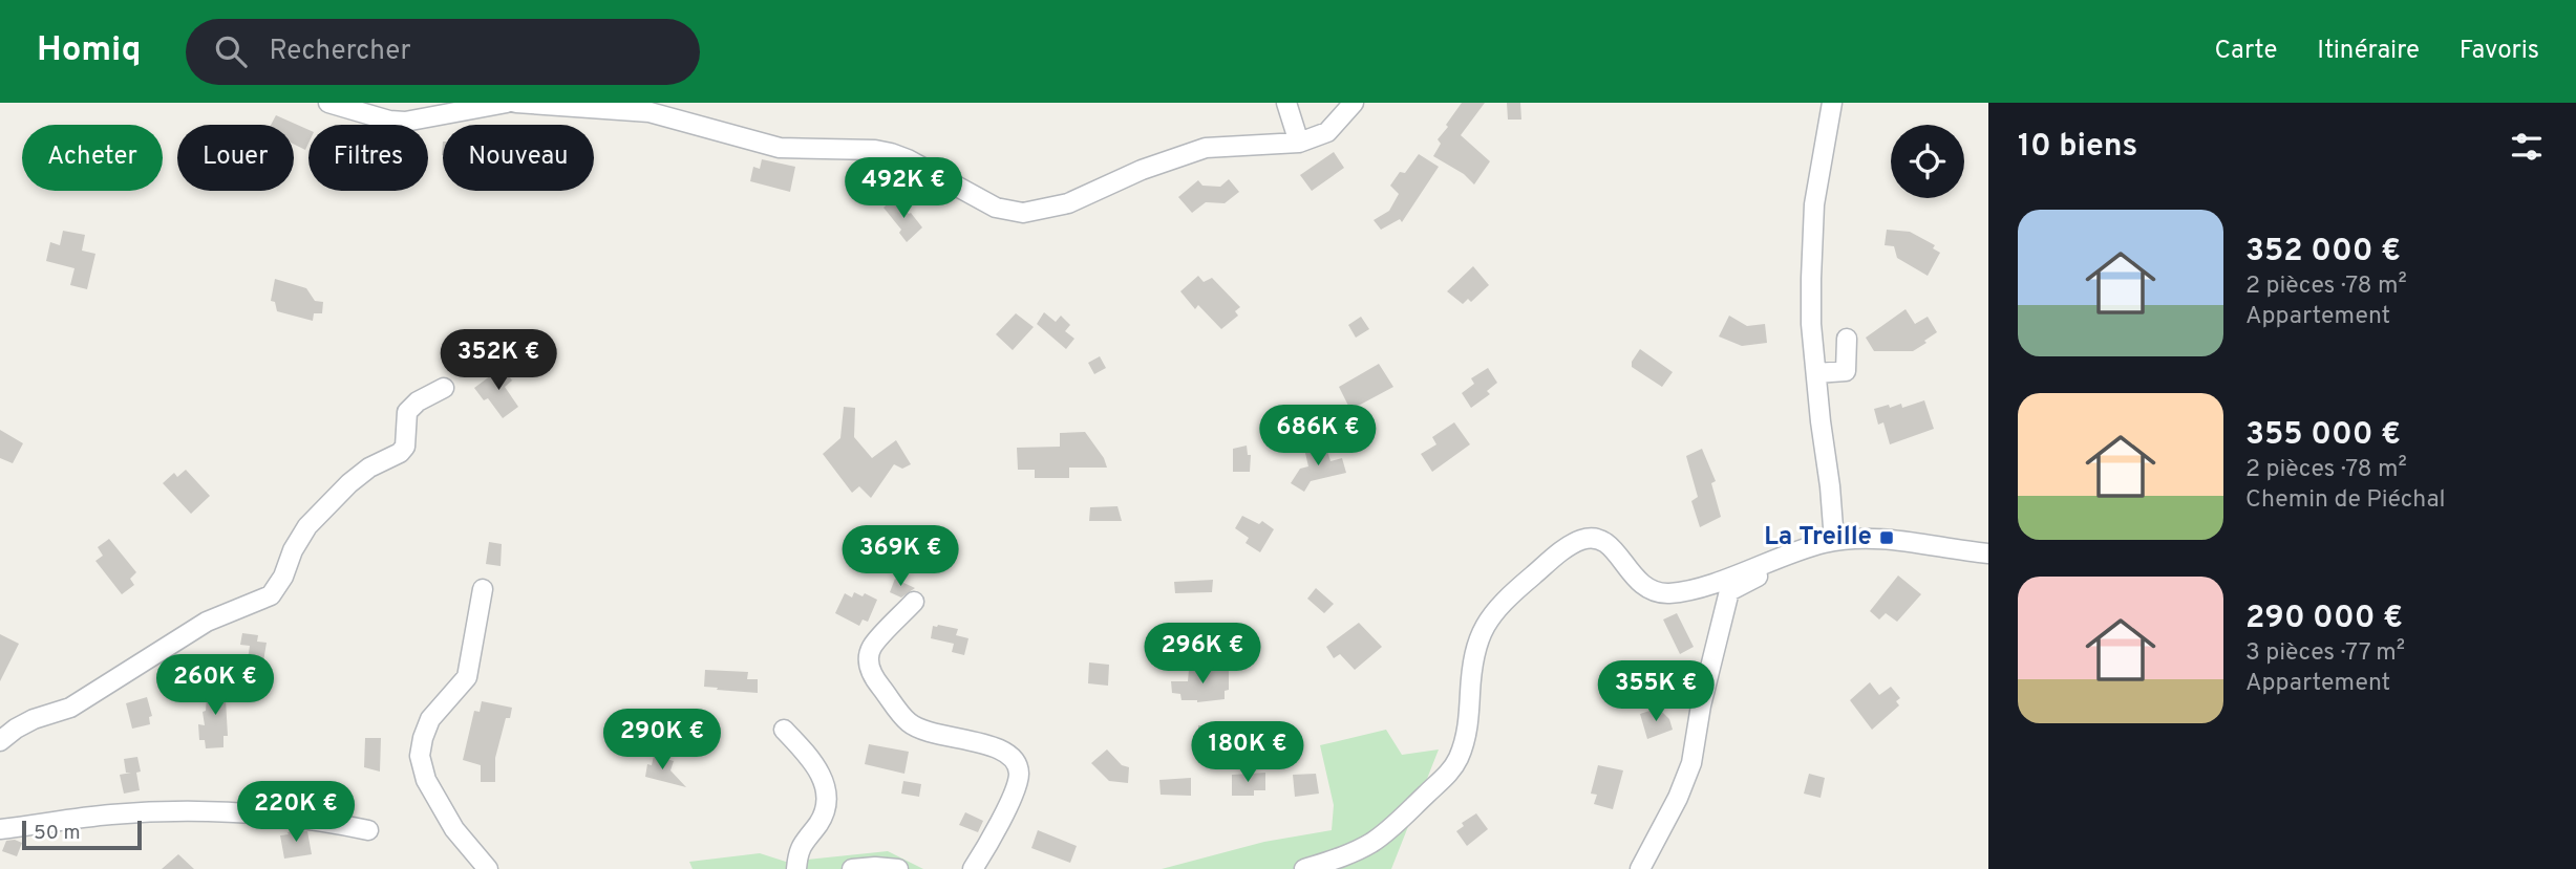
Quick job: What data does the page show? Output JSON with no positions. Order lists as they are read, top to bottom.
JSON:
{
  "places": {
    "transit": ["La Treille"]
  },
  "scale_bar": "50 m",
  "page": {
    "header": "Homiq",
    "search": "Rechercher",
    "nav": ["Carte", "Itinéraire", "Favoris"],
    "heading": "10 biens",
    "chip": [
      "Acheter",
      "Louer",
      "Filtres",
      "Nouveau"
    ],
    "price": [
      "492K €",
      "352K €",
      "686K €",
      "369K €",
      "296K €",
      "260K €",
      "355K €",
      "290K €",
      "180K €",
      "220K €"
    ],
    "list": [
      {
        "name": "352 000 €",
        "note": "2 pièces · 78 m² · Appartement"
      },
      {
        "name": "355 000 €",
        "note": "2 pièces · 78 m² · Chemin de Piéchal"
      },
      {
        "name": "290 000 €",
        "note": "3 pièces · 77 m² · Appartement"
      }
    ],
    "scale": "50 m"
  }
}
